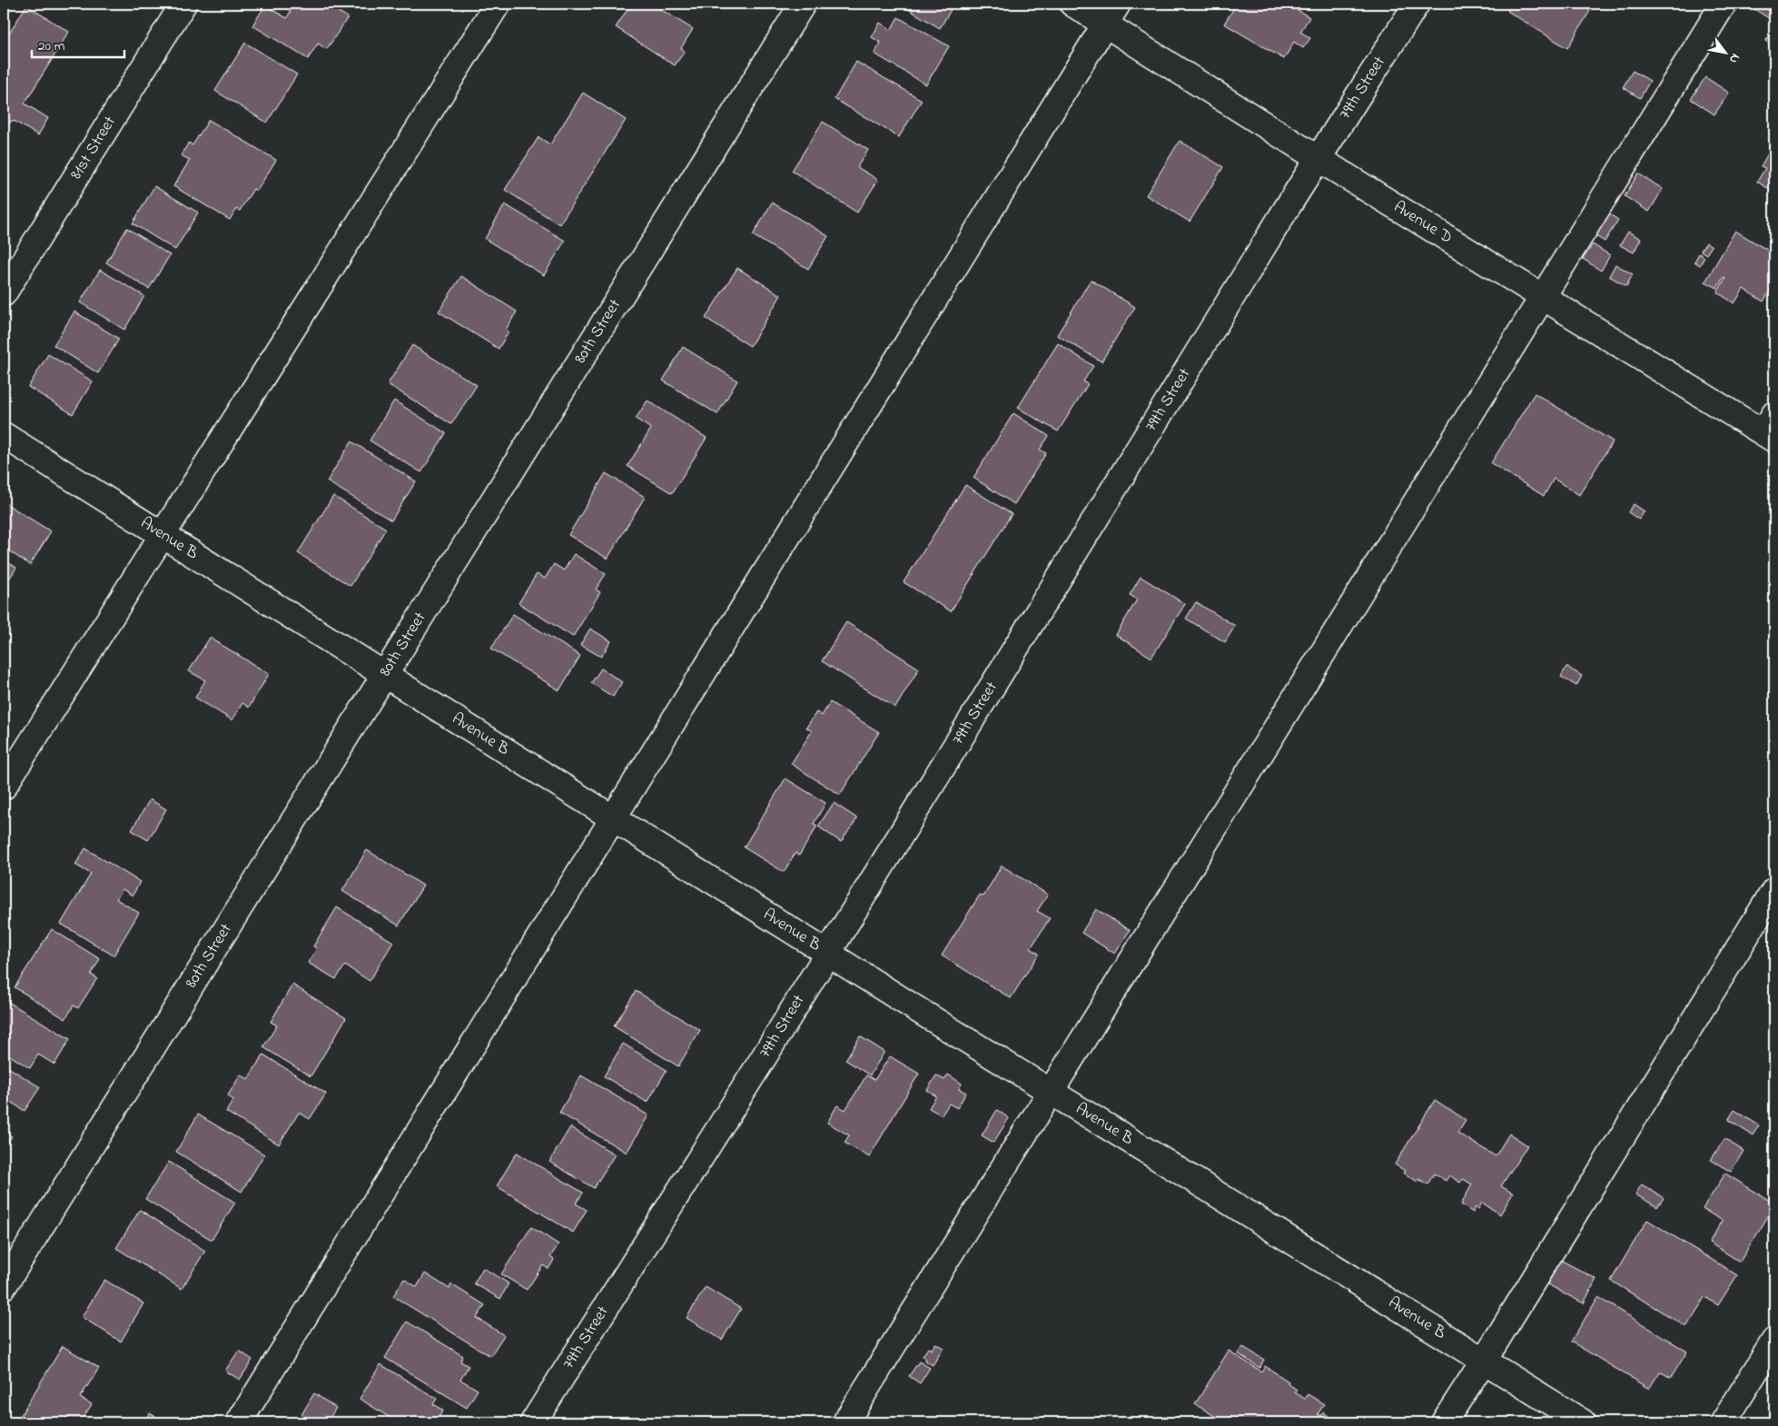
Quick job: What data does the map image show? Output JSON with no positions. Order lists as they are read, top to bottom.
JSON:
{
  "streets": {
    "street": [
      "79th Street",
      "81st Street",
      "Avenue D",
      "80th Street",
      "Avenue B"
    ]
  },
  "crossings": [
    ["79th Street", "Avenue D"],
    ["79th Street", "Avenue B"],
    ["80th Street", "Avenue B"]
  ],
  "scale_bar": "20 m",
  "north": "bottom right"
}
